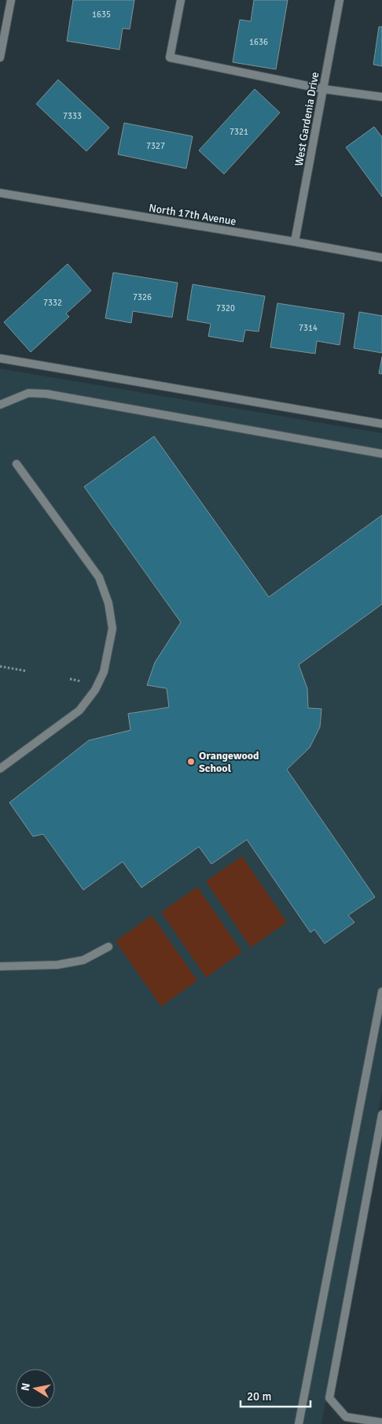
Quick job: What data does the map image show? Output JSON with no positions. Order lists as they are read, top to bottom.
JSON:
{
  "streets": {
    "street": ["West Gardenia Drive", "North 17th Avenue"]
  },
  "crossings": [
    ["West Gardenia Drive", "North 17th Avenue"]
  ],
  "places": ["Orangewood School"],
  "house_numbers": [
    "1635",
    "1636",
    "7333",
    "7321",
    "7327",
    "7326",
    "7332",
    "7320",
    "7314"
  ],
  "scale_bar": "20 m",
  "north": "left"
}
